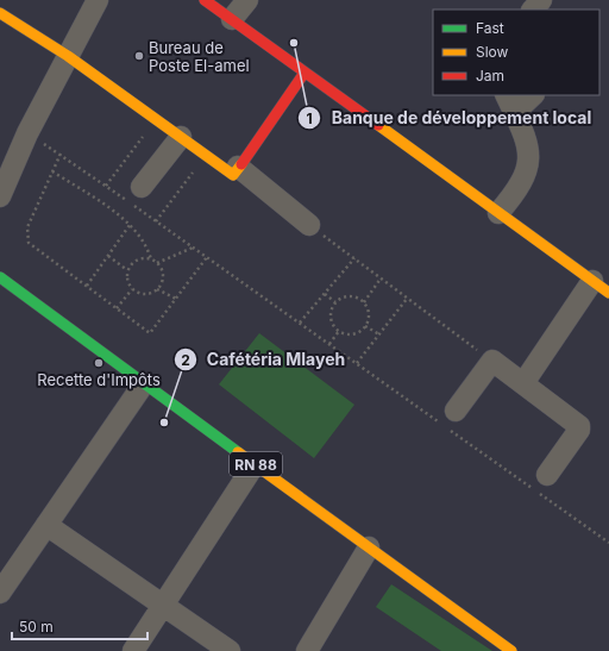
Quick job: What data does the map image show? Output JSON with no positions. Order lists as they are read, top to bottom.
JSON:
{
  "streets": {
    "street": ["RN 88"]
  },
  "places": [
    "Banque de développement local",
    "Bureau de Poste El-amel",
    "Recette d'Impôts",
    "Cafétéria Mlayeh"
  ],
  "legend": ["Fast", "Slow", "Jam"],
  "scale_bar": "50 m"
}
